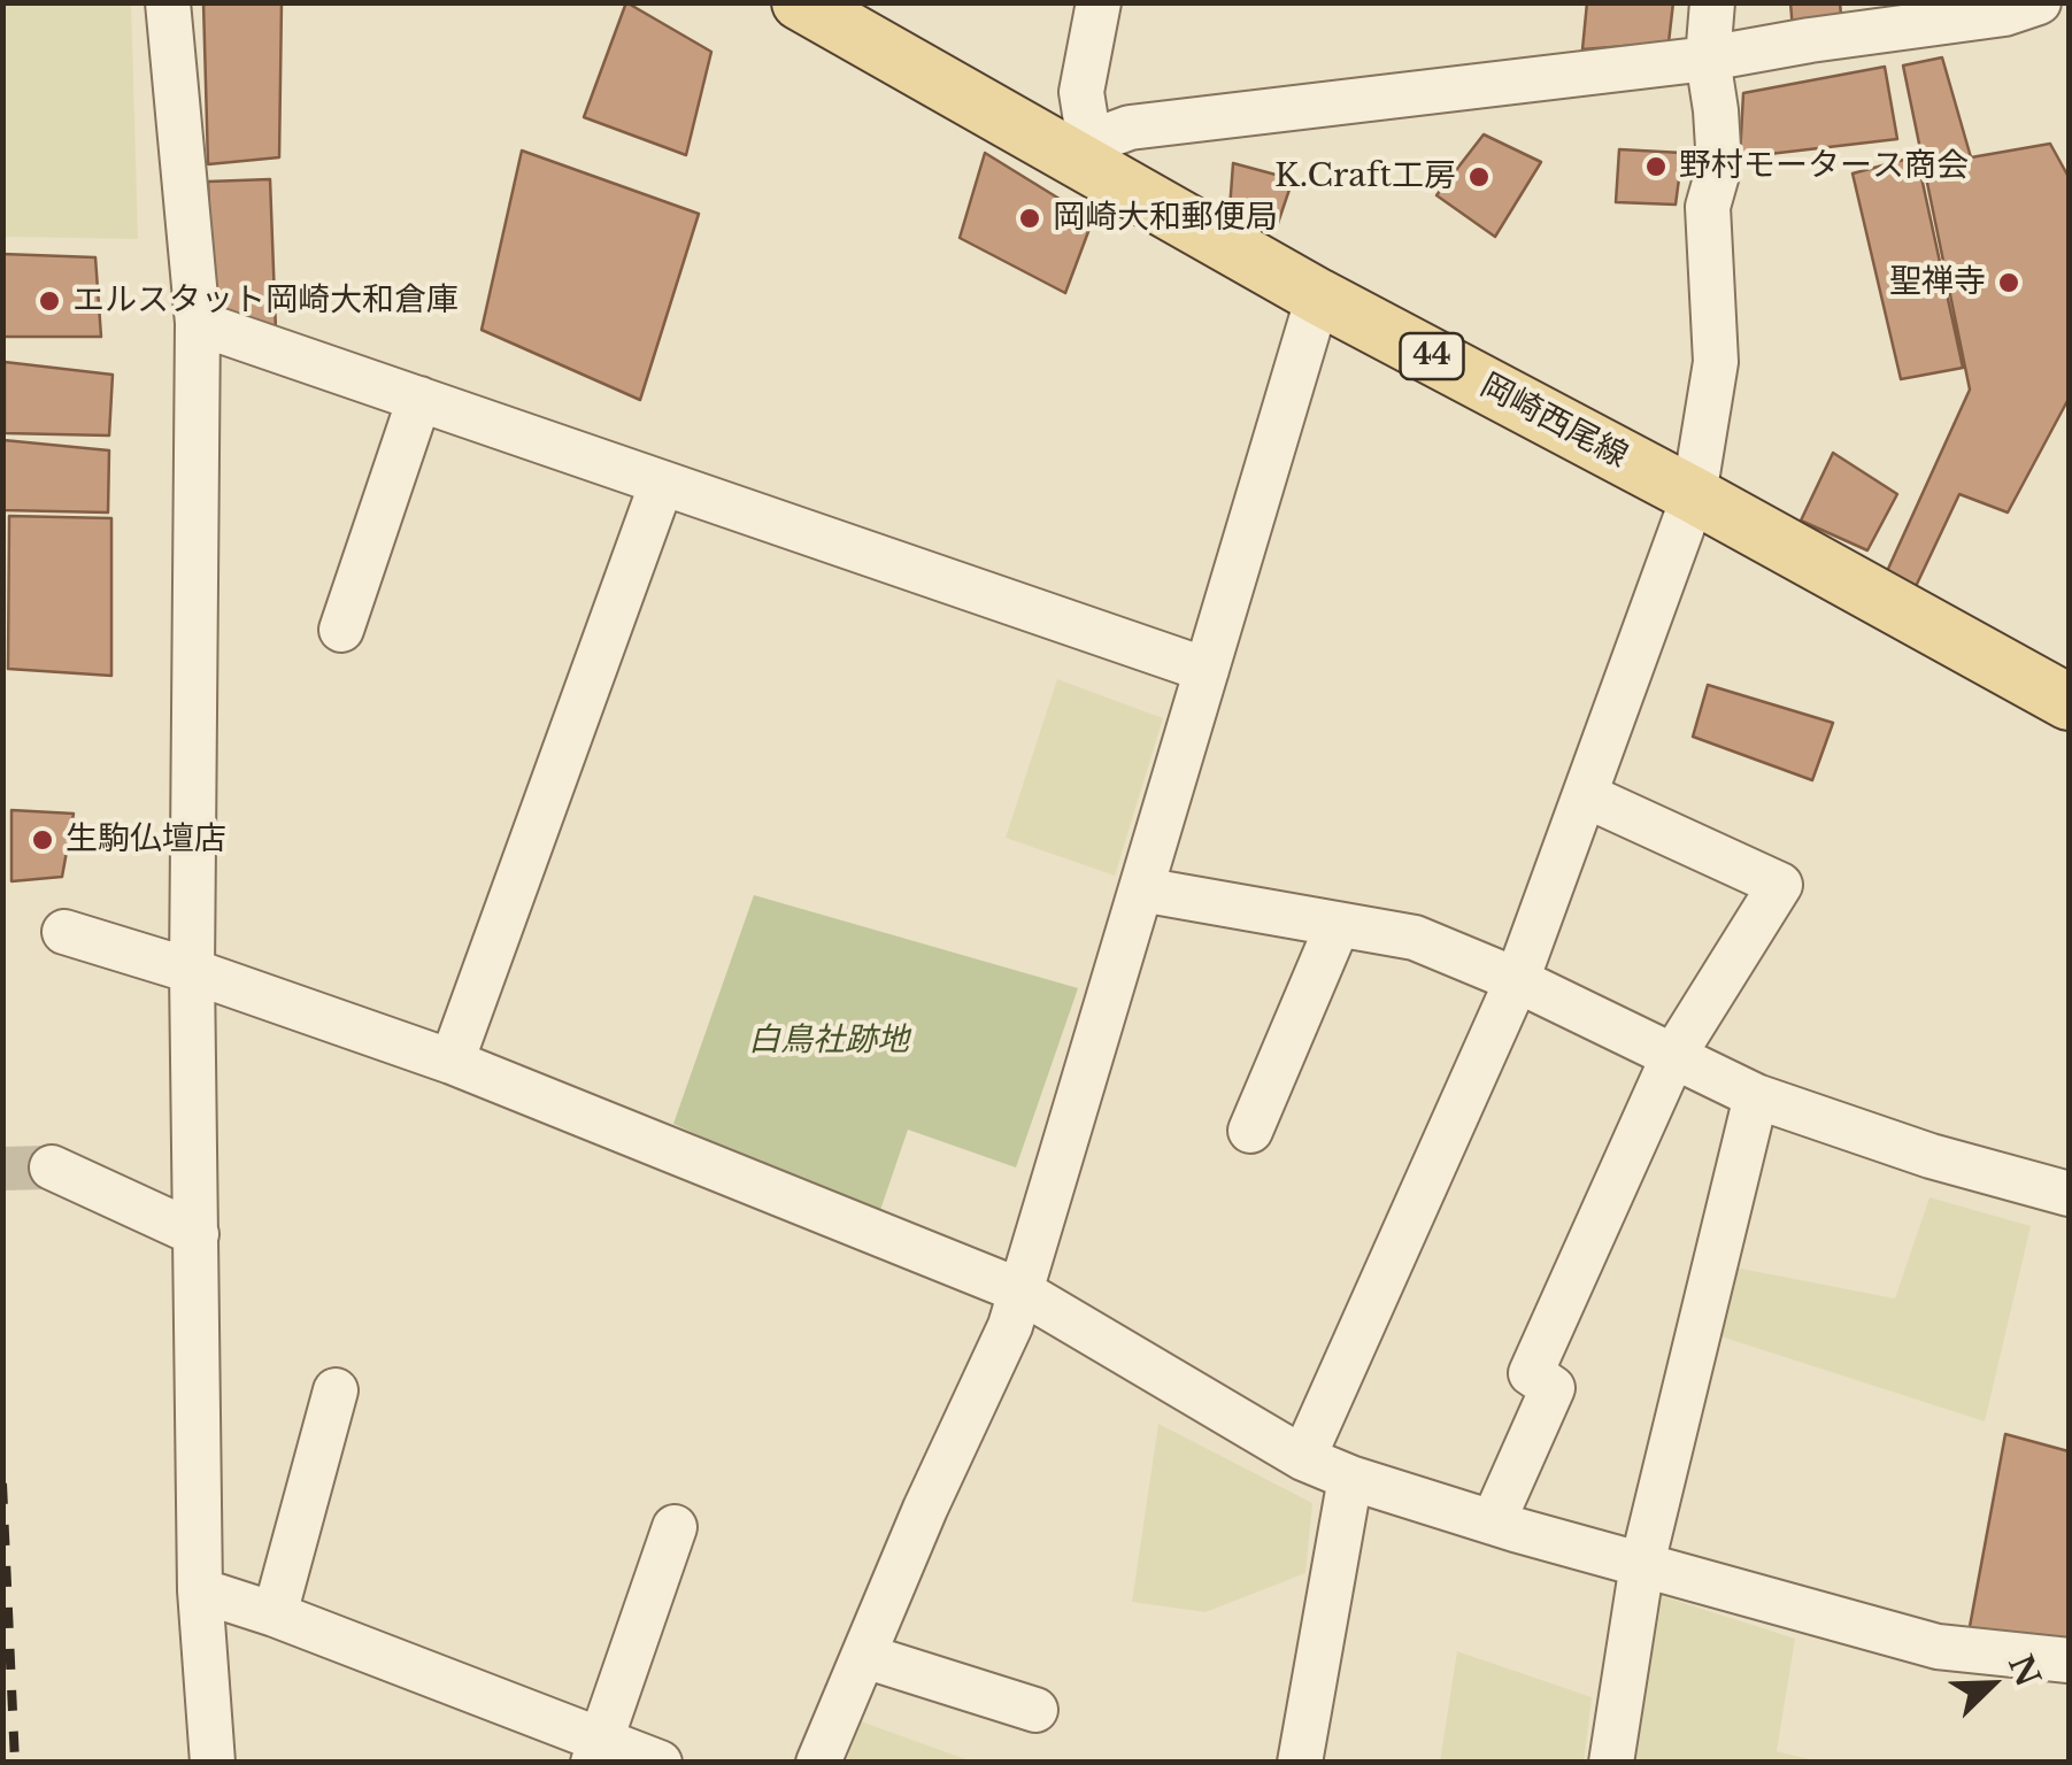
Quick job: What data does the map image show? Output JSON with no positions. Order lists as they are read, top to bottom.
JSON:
{
  "streets": {
    "main road": ["44", "岡崎西尾線"]
  },
  "parks": ["白鳥社跡地"],
  "places": [
    "野村モータース商会",
    "K.Craft工房",
    "岡崎大和郵便局",
    "聖禅寺",
    "エルスタット岡崎大和倉庫",
    "生駒仏壇店"
  ],
  "north": "top right"
}
